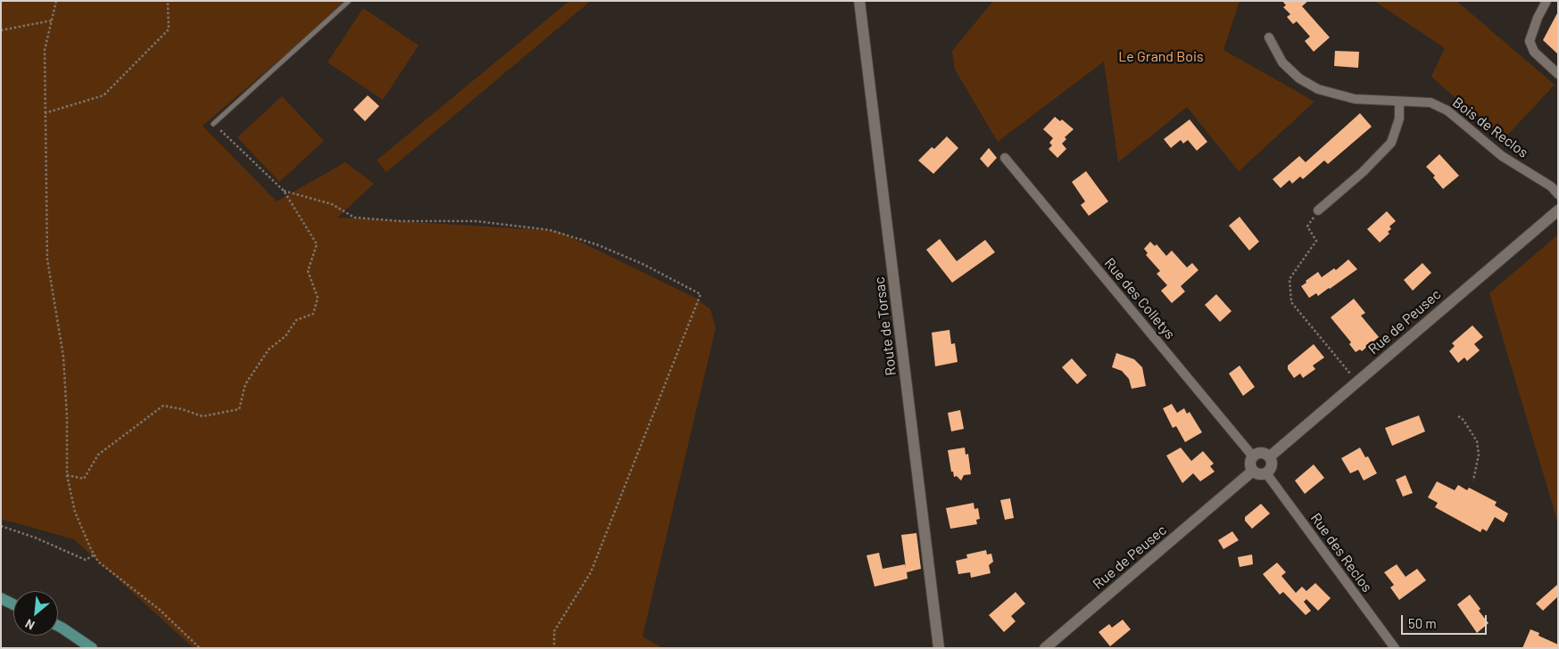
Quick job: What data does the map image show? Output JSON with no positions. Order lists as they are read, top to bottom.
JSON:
{
  "streets": {
    "street": [
      "Bois de Reclos",
      "Rue des Colletys",
      "Rue de Peusec",
      "Route de Torsac",
      "Rue des Reclos"
    ]
  },
  "crossings": [
    ["Rue des Colletys", "Rue de Peusec"],
    ["Rue des Colletys", "Rue des Reclos"],
    ["Rue de Peusec", "Rue des Reclos"]
  ],
  "parks": ["Le Grand Bois"],
  "scale_bar": "50 m",
  "north": "bottom left"
}
